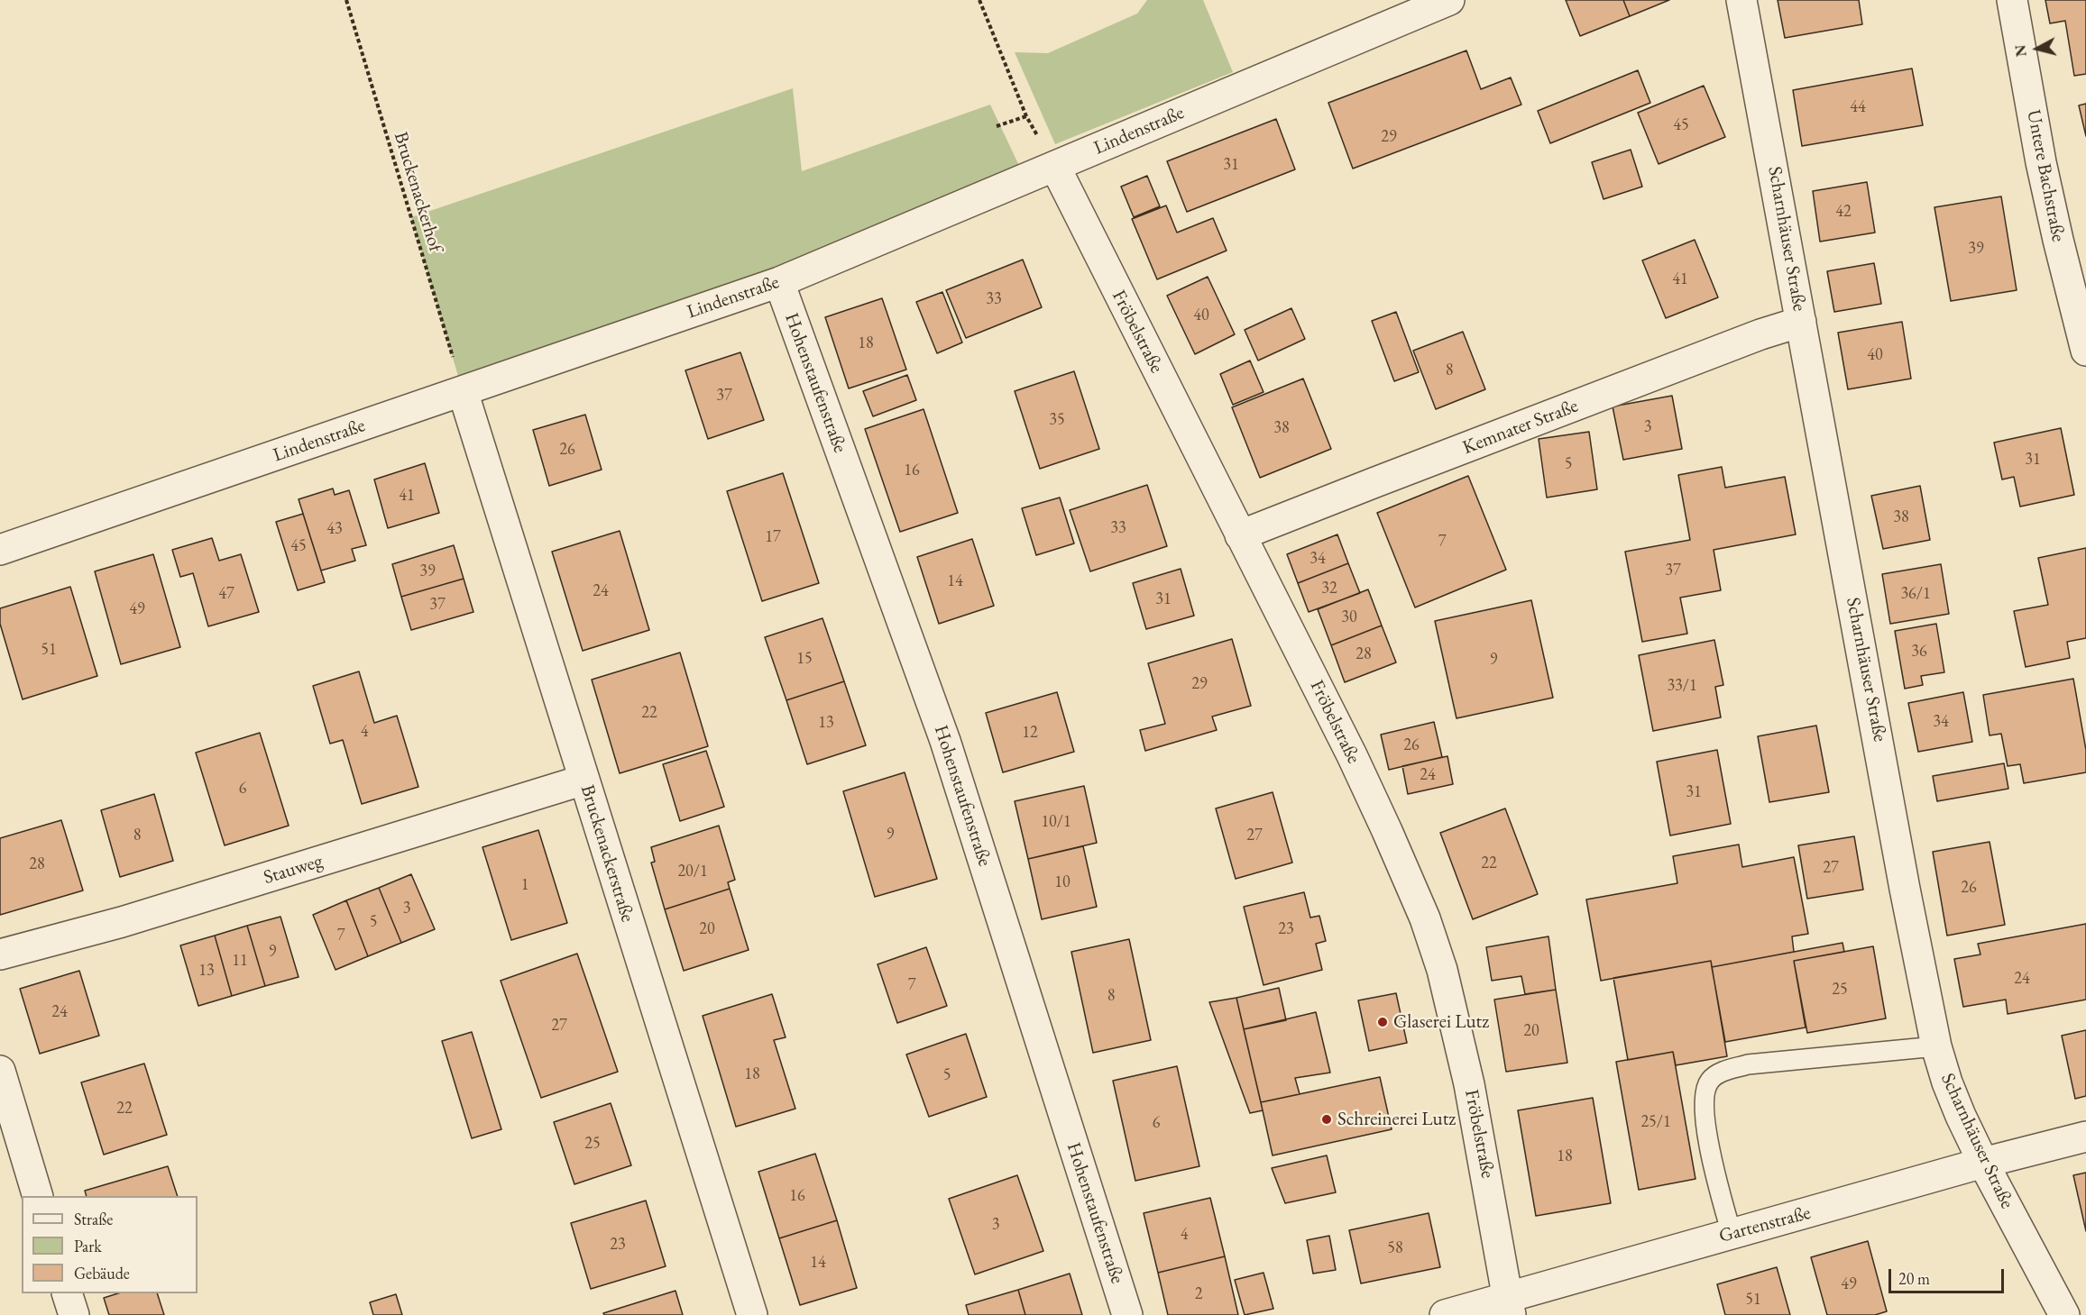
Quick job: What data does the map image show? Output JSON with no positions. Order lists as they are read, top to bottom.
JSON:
{
  "streets": {
    "street": [
      "Lindenstraße",
      "Untere Bachstraße",
      "Scharnhäuser Straße",
      "Fröbelstraße",
      "Hohenstaufenstraße",
      "Kemnater Straße",
      "Bruckenackerstraße",
      "Stauweg",
      "Gartenstraße"
    ],
    "path": ["Bruckenackerhof"]
  },
  "crossings": [
    ["Lindenstraße", "Bruckenackerhof"],
    ["Lindenstraße", "Fröbelstraße"],
    ["Lindenstraße", "Hohenstaufenstraße"],
    ["Lindenstraße", "Bruckenackerstraße"],
    ["Bruckenackerhof", "Bruckenackerstraße"],
    ["Scharnhäuser Straße", "Kemnater Straße"],
    ["Scharnhäuser Straße", "Gartenstraße"],
    ["Fröbelstraße", "Kemnater Straße"],
    ["Fröbelstraße", "Gartenstraße"],
    ["Bruckenackerstraße", "Stauweg"]
  ],
  "places": ["Glaserei Lutz", "Schreinerei Lutz"],
  "house_numbers": [
    "44",
    "45",
    "29",
    "31",
    "42",
    "39",
    "41",
    "33",
    "40",
    "18",
    "40",
    "8",
    "37",
    "35",
    "3",
    "38",
    "26",
    "31",
    "5",
    "16",
    "41",
    "38",
    "33",
    "43",
    "17",
    "7",
    "45",
    "34",
    "37",
    "39",
    "14",
    "32",
    "24",
    "47",
    "36/1",
    "31",
    "37",
    "49",
    "30",
    "51",
    "36",
    "28",
    "15",
    "9",
    "29",
    "33/1",
    "22",
    "34",
    "13",
    "4",
    "12",
    "26",
    "24",
    "6",
    "31",
    "10/1",
    "9",
    "8",
    "27",
    "22",
    "28",
    "27",
    "20/1",
    "10",
    "1",
    "26",
    "3",
    "5",
    "20",
    "23",
    "7",
    "9",
    "11",
    "13",
    "24",
    "7",
    "25",
    "8",
    "24",
    "27",
    "20",
    "18",
    "5",
    "22",
    "25/1",
    "6",
    "25",
    "18",
    "16",
    "3",
    "4",
    "23",
    "58",
    "14",
    "49",
    "2",
    "51"
  ],
  "legend": ["Straße", "Park", "Gebäude"],
  "scale_bar": "20 m",
  "north": "left"
}
